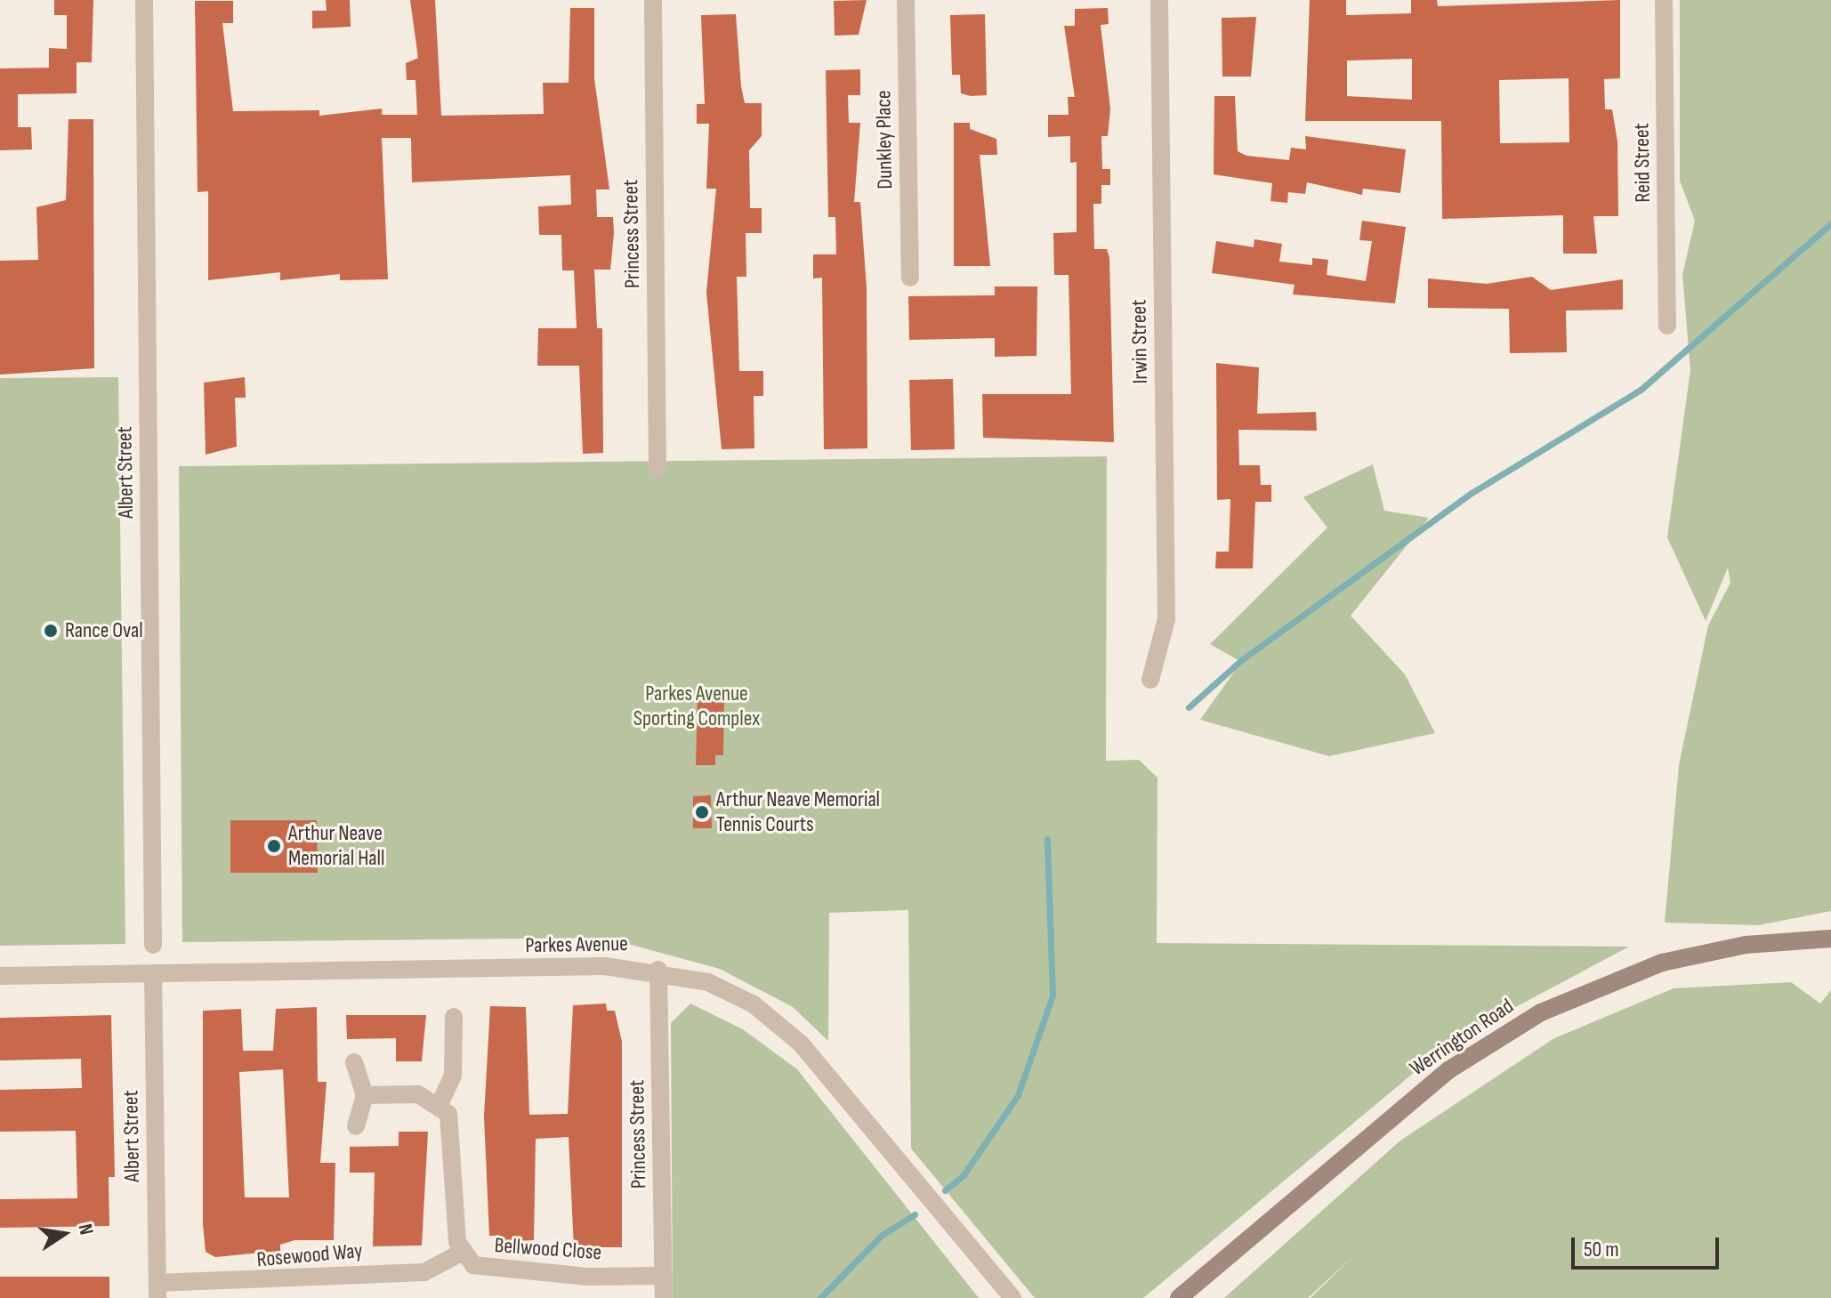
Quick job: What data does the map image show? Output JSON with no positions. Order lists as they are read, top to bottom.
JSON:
{
  "streets": {
    "main road": ["Werrington Road"],
    "street": [
      "Dunkley Place",
      "Reid Street",
      "Princess Street",
      "Irwin Street",
      "Albert Street",
      "Parkes Avenue",
      "Bellwood Close",
      "Rosewood Way"
    ]
  },
  "crossings": [
    ["Princess Street", "Parkes Avenue"],
    ["Princess Street", "Bellwood Close"],
    ["Albert Street", "Parkes Avenue"],
    ["Albert Street", "Rosewood Way"],
    ["Bellwood Close", "Rosewood Way"]
  ],
  "parks": ["Parkes Avenue Sporting Complex"],
  "places": ["Rance Oval", "Arthur Neave Memorial Tennis Courts", "Arthur Neave Memorial Hall"],
  "scale_bar": "50 m",
  "north": "right"
}
